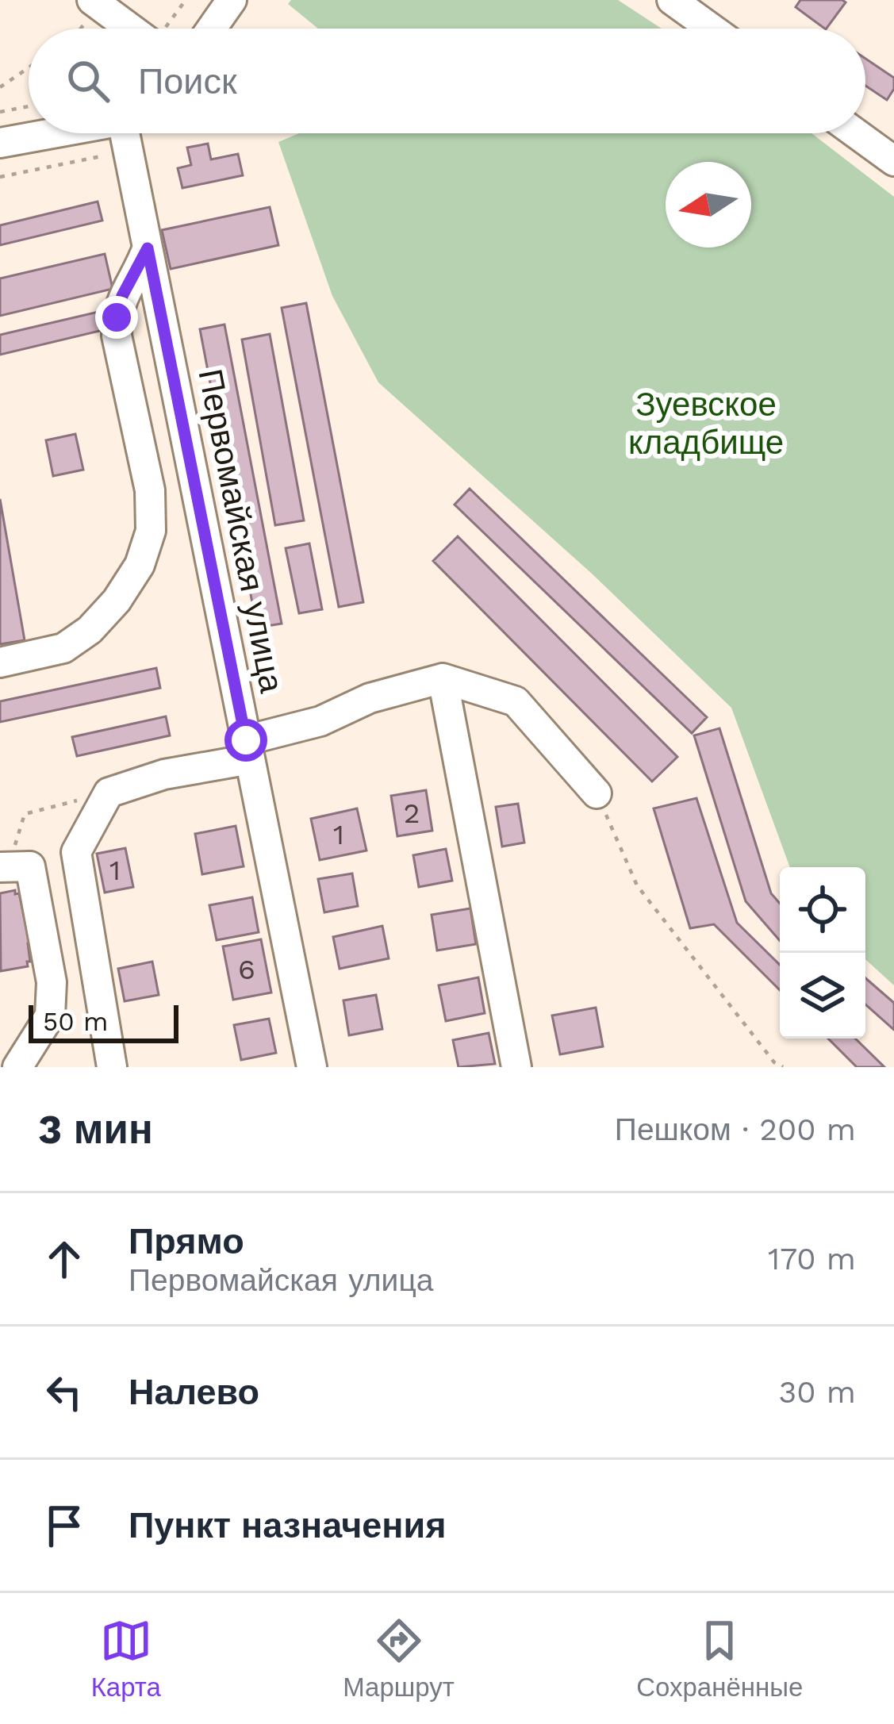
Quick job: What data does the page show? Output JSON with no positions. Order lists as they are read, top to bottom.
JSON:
{
  "streets": {
    "street": ["Первомайская улица"]
  },
  "parks": ["Зуевское кладбище"],
  "house_numbers": [
    "2",
    "1",
    "1",
    "6"
  ],
  "scale_bar": "50 m",
  "north": "left",
  "page": {
    "search": "Поиск",
    "scale": "50 m",
    "heading": ["3 мин", "Пешком · 200 m"],
    "list": [
      ["Прямо", "Первомайская улица", "170 m"],
      ["Налево", "30 m"],
      "Пункт назначения"
    ],
    "nav": ["Карта", "Маршрут", "Сохранённые"]
  }
}
